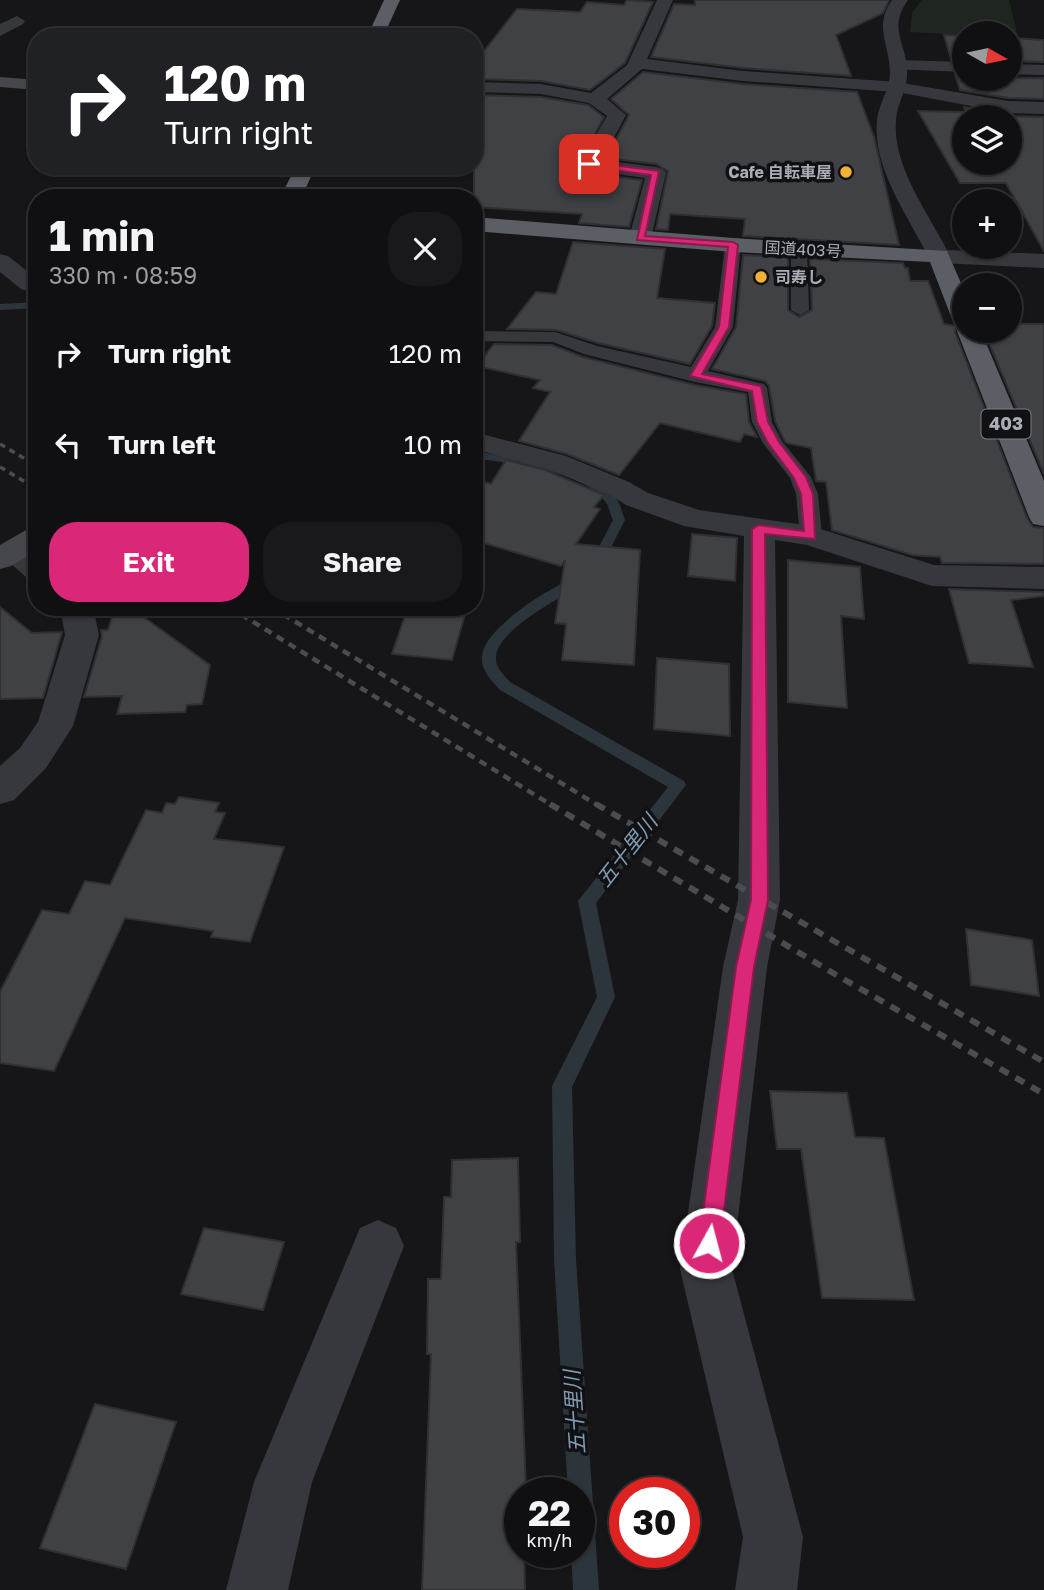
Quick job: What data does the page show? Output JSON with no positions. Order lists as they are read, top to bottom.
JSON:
{
  "streets": {
    "highway": ["国道403号", "403"]
  },
  "water": ["五十里川"],
  "places": ["Cafe 自転車屋", "司寿し"],
  "north": "right",
  "page": {
    "map_buttons": ["+", "−"],
    "turn": ["120 m", "Turn right"],
    "heading": ["1 min", "330 m · 08:59"],
    "list": [
      {
        "name": "Turn right",
        "value": "120 m"
      },
      {
        "name": "Turn left",
        "value": "10 m"
      }
    ],
    "buttons": ["Exit", "Share"],
    "speed": "22 km/h",
    "limit": "30"
  }
}
